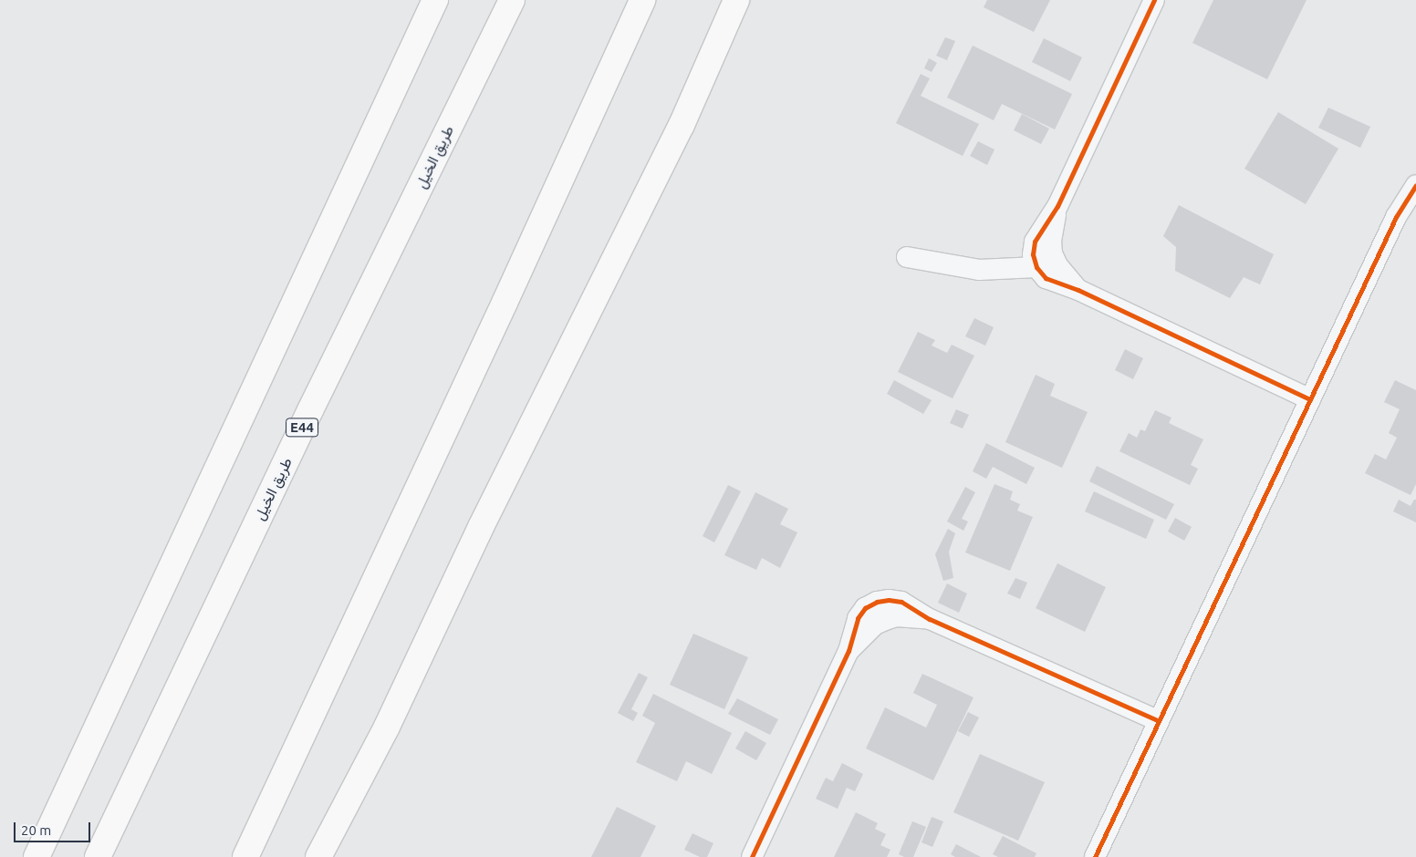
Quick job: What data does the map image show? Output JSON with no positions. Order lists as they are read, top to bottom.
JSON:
{
  "streets": {
    "highway": ["طريق الخيل", "E44"]
  },
  "scale_bar": "20 m"
}
